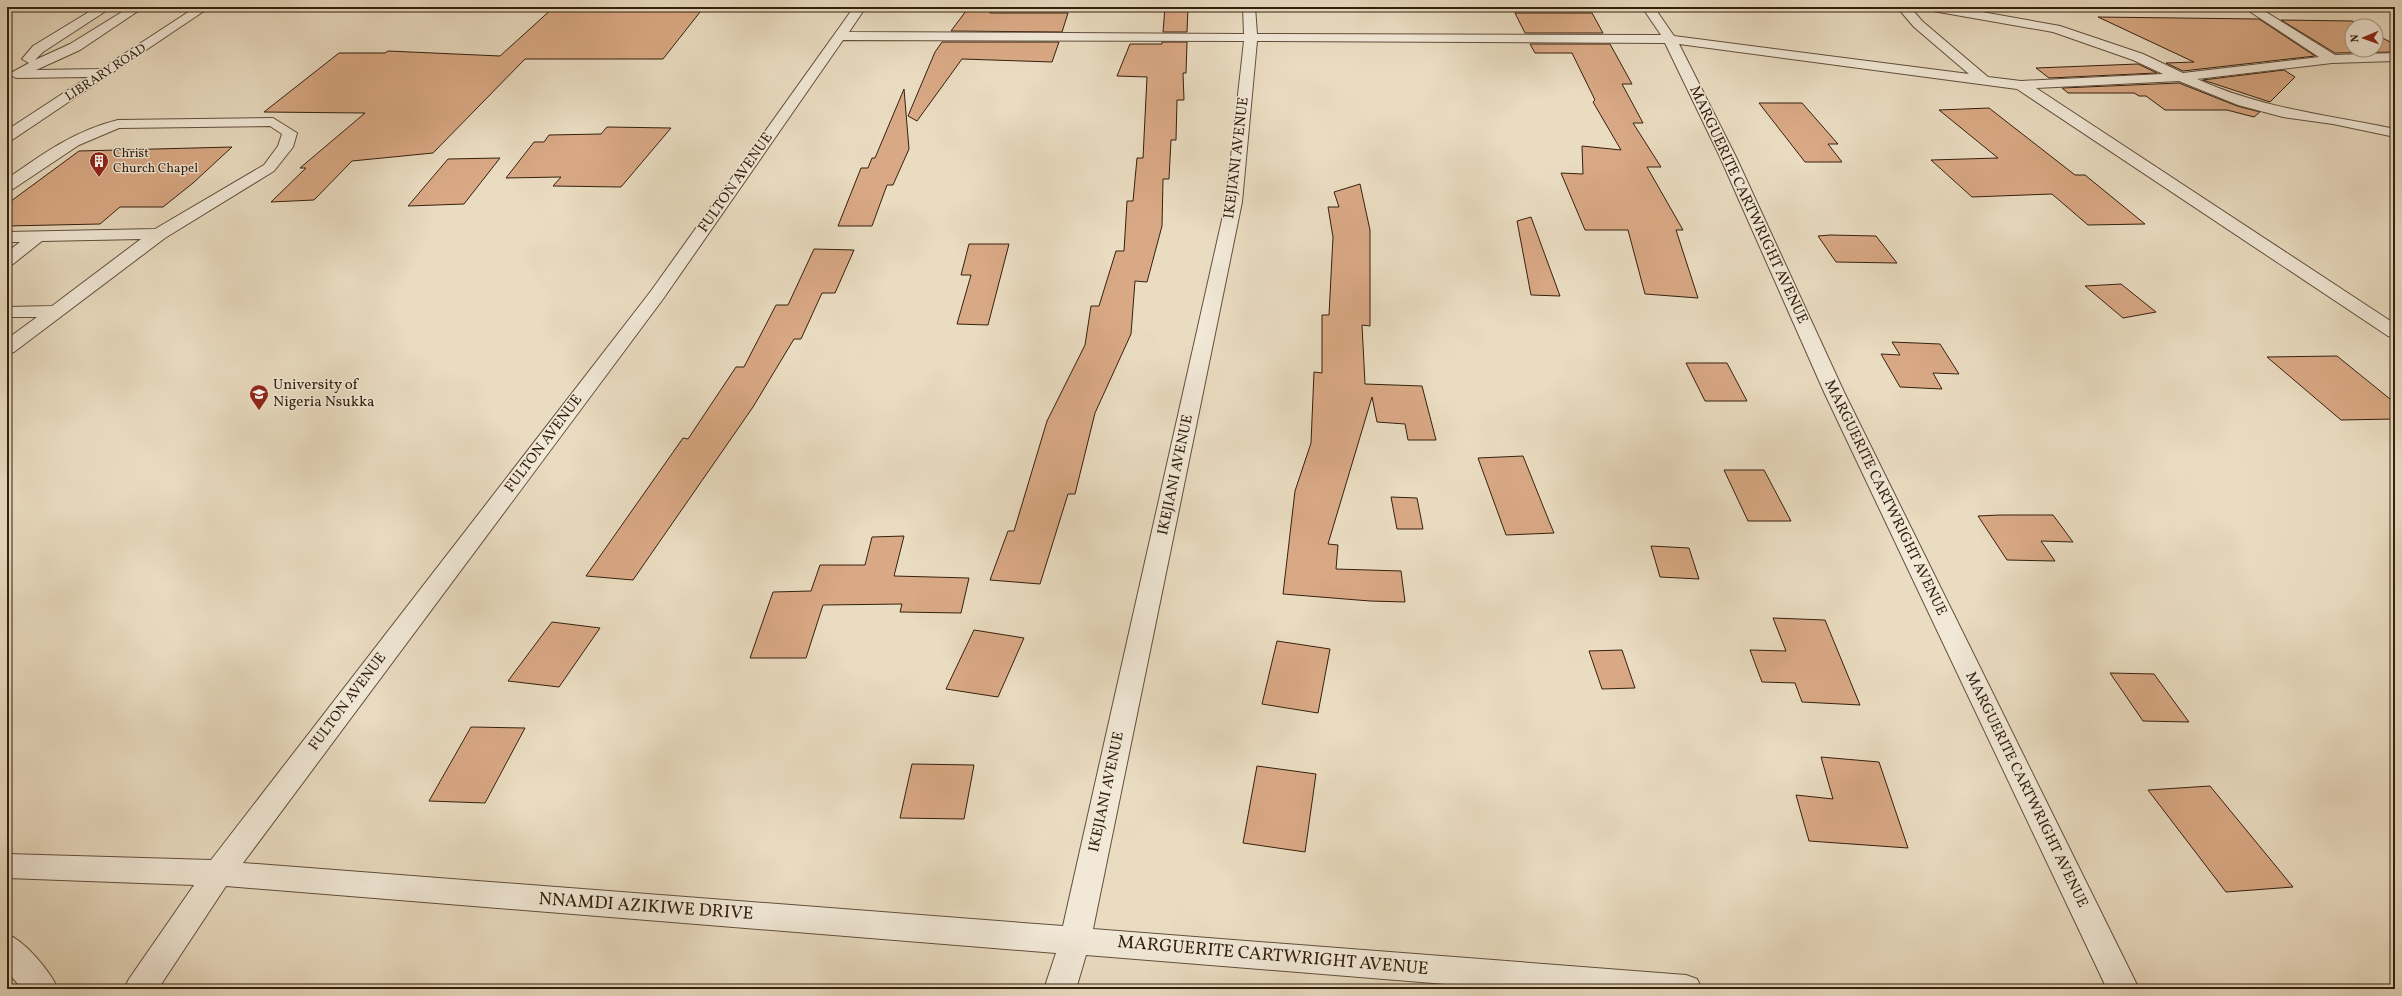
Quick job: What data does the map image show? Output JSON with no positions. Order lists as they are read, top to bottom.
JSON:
{
  "streets": {
    "street": [
      "LIBRARY ROAD",
      "IKEJIANI AVENUE",
      "FULTON AVENUE",
      "MARGUERITE CARTWRIGHT AVENUE",
      "NNAMDI AZIKIWE DRIVE"
    ]
  },
  "crossings": [
    ["IKEJIANI AVENUE", "MARGUERITE CARTWRIGHT AVENUE"],
    ["IKEJIANI AVENUE", "NNAMDI AZIKIWE DRIVE"],
    ["FULTON AVENUE", "NNAMDI AZIKIWE DRIVE"],
    ["MARGUERITE CARTWRIGHT AVENUE", "NNAMDI AZIKIWE DRIVE"]
  ],
  "places": {
    "building": ["Christ Church Chapel"],
    "school or university": ["University of Nigeria Nsukka"]
  },
  "north": "left"
}
